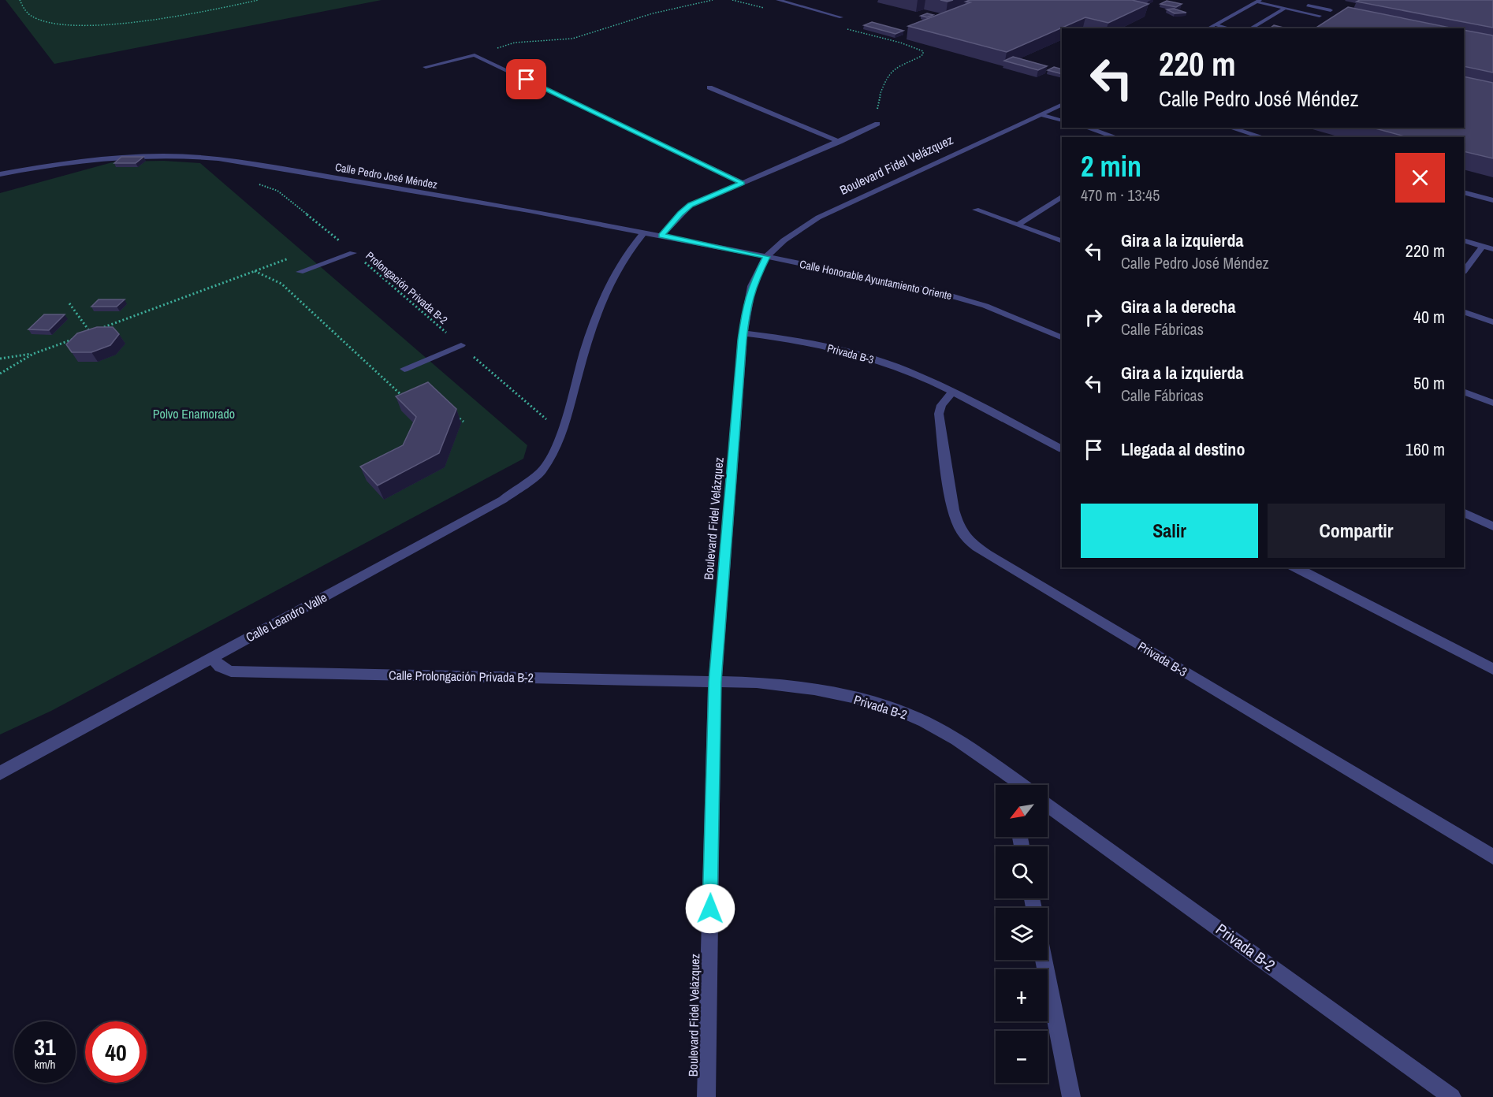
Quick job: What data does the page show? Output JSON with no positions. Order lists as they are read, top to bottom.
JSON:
{
  "streets": {
    "street": [
      "Boulevard Fidel Velázquez",
      "Calle Pedro José Méndez",
      "Calle Honorable Ayuntamiento Oriente",
      "Privada B-3",
      "Calle Leandro Valle",
      "Calle Prolongación Privada B-2",
      "Privada B-2"
    ],
    "path": ["Prolongación Privada B-2"]
  },
  "crossings": [
    ["Boulevard Fidel Velázquez", "Calle Pedro José Méndez"],
    ["Boulevard Fidel Velázquez", "Calle Honorable Ayuntamiento Oriente"],
    ["Boulevard Fidel Velázquez", "Privada B-3"],
    ["Boulevard Fidel Velázquez", "Calle Prolongación Privada B-2"],
    ["Boulevard Fidel Velázquez", "Privada B-2"],
    ["Calle Pedro José Méndez", "Calle Honorable Ayuntamiento Oriente"],
    ["Calle Pedro José Méndez", "Prolongación Privada B-2"],
    ["Calle Pedro José Méndez", "Calle Leandro Valle"],
    ["Prolongación Privada B-2", "Calle Leandro Valle"],
    ["Calle Leandro Valle", "Calle Prolongación Privada B-2"],
    ["Calle Prolongación Privada B-2", "Privada B-2"]
  ],
  "parks": ["Polvo Enamorado"],
  "north": "bottom left",
  "page": {
    "turn": ["220 m", "Calle Pedro José Méndez"],
    "heading": ["2 min", "470 m · 13:45"],
    "list": [
      {
        "name": "Gira a la izquierda",
        "note": "Calle Pedro José Méndez",
        "value": "220 m"
      },
      {
        "name": "Gira a la derecha",
        "note": "Calle Fábricas",
        "value": "40 m"
      },
      {
        "name": "Gira a la izquierda",
        "note": "Calle Fábricas",
        "value": "50 m"
      },
      {
        "name": "Llegada al destino",
        "value": "160 m"
      }
    ],
    "buttons": ["Salir", "Compartir"],
    "map_buttons": ["+", "−"],
    "speed": "31 km/h",
    "limit": "40"
  }
}
